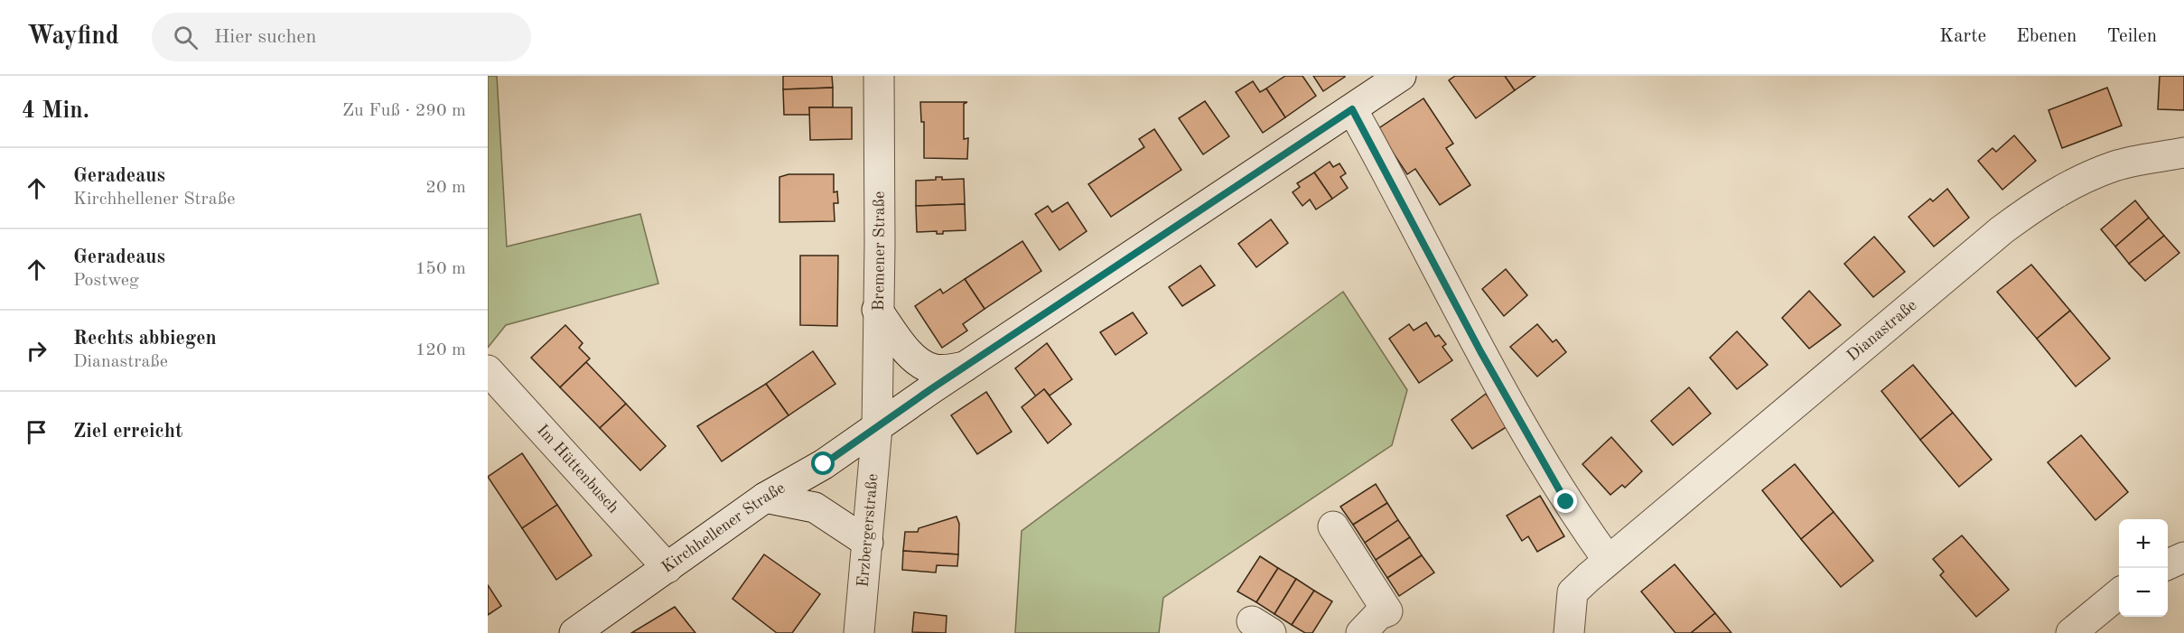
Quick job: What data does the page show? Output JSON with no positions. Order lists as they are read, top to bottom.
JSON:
{
  "streets": {
    "street": [
      "Bremener Straße",
      "Dianastraße",
      "Im Hüttenbusch",
      "Kirchhellener Straße",
      "Erzbergerstraße"
    ]
  },
  "crossings": [
    ["Bremener Straße", "Kirchhellener Straße"],
    ["Bremener Straße", "Erzbergerstraße"],
    ["Im Hüttenbusch", "Kirchhellener Straße"],
    ["Kirchhellener Straße", "Erzbergerstraße"]
  ],
  "page": {
    "header": "Wayfind",
    "search": "Hier suchen",
    "nav": ["Karte", "Ebenen", "Teilen"],
    "heading": ["4 Min.", "Zu Fuß · 290 m"],
    "list": [
      ["Geradeaus", "Kirchhellener Straße", "20 m"],
      ["Geradeaus", "Postweg", "150 m"],
      ["Rechts abbiegen", "Dianastraße", "120 m"],
      "Ziel erreicht"
    ],
    "map_buttons": ["+", "−"]
  }
}
